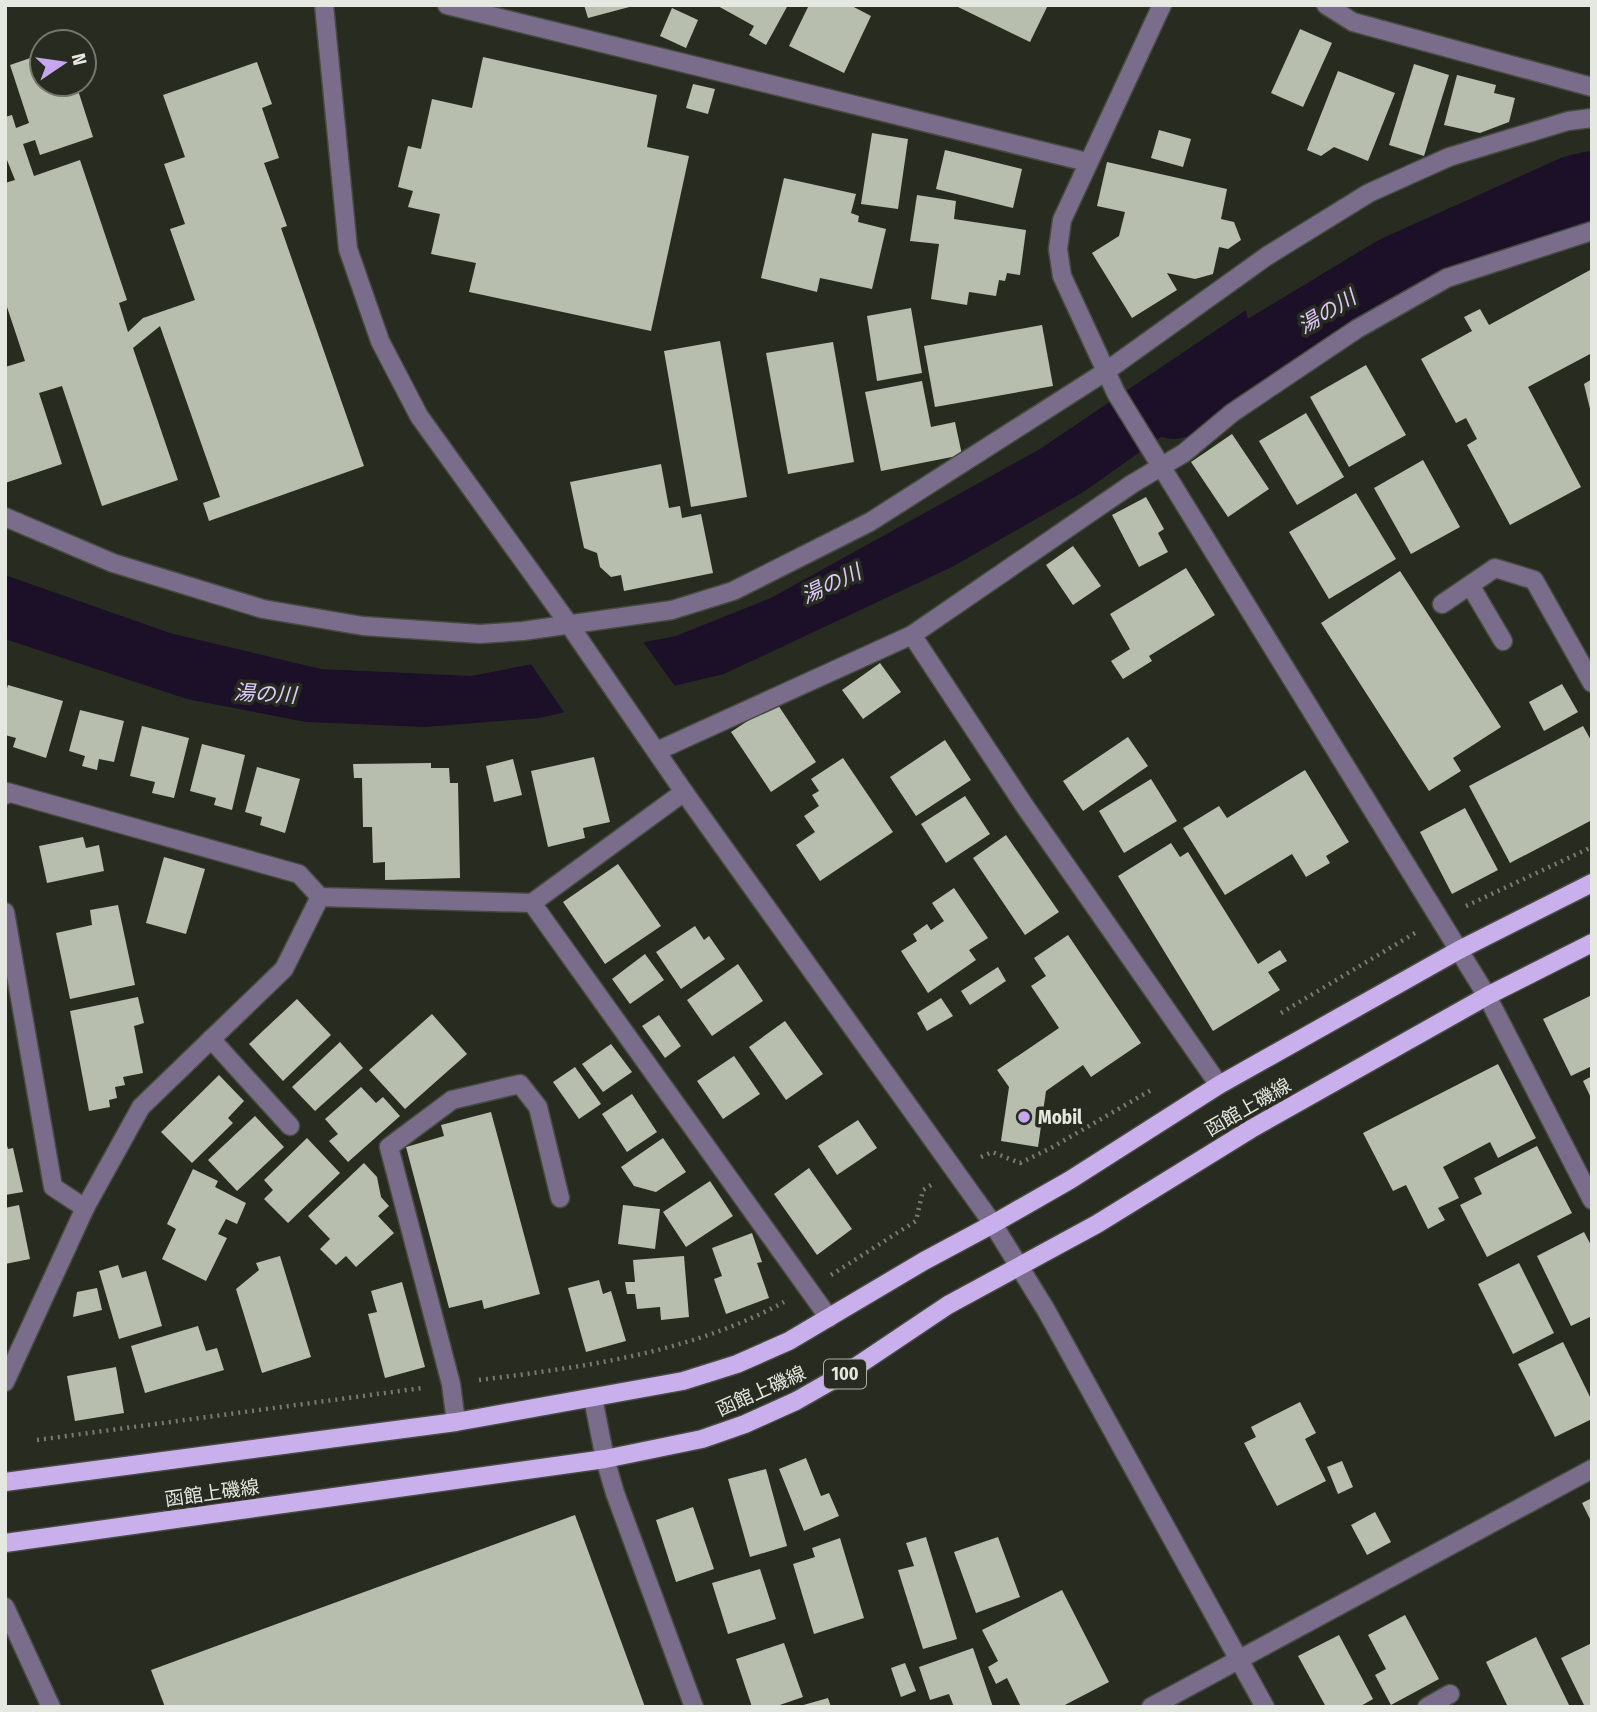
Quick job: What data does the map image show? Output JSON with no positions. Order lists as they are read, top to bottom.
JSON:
{
  "streets": {
    "main road": ["函館上磯線", "100"]
  },
  "water": ["湯の川"],
  "places": ["Mobil"],
  "north": "right"
}
